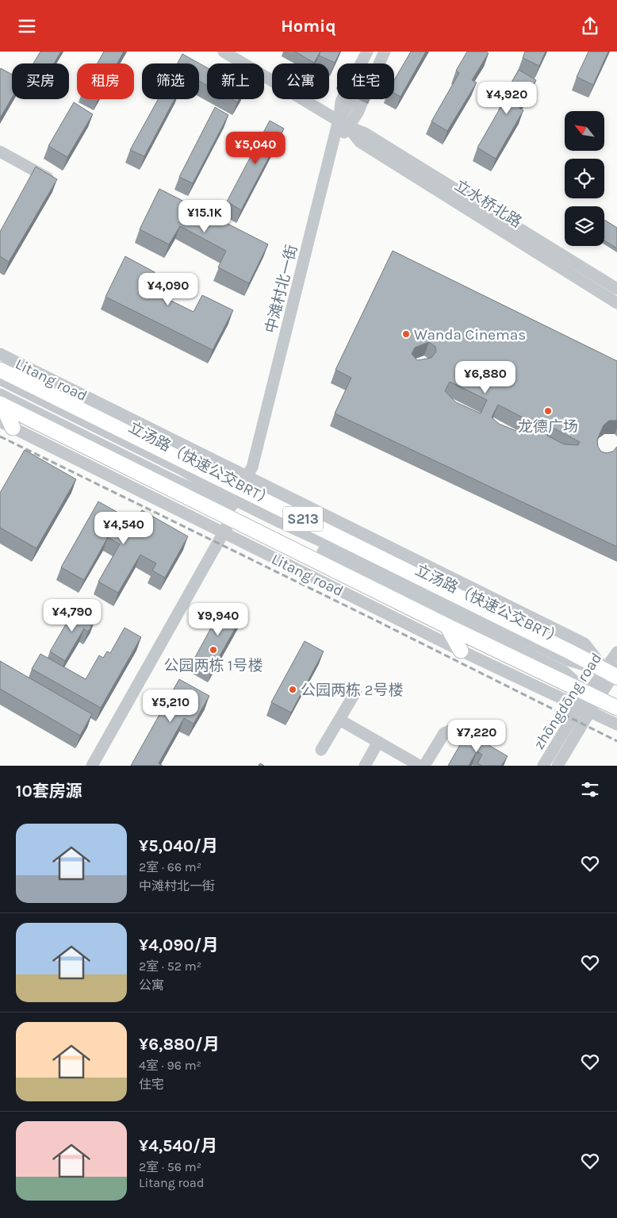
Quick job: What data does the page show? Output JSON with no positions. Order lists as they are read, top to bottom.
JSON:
{
  "streets": {
    "main road": ["Litang road", "S213"],
    "street": [
      "立水桥北路",
      "中滩村北一街",
      "立汤路（快速公交BRT）",
      "zhōngdōng road"
    ]
  },
  "crossings": [
    ["立水桥北路", "中滩村北一街"],
    ["中滩村北一街", "Litang road"],
    ["Litang road", "立汤路（快速公交BRT）"],
    ["Litang road", "zhōngdōng road"],
    ["立汤路（快速公交BRT）", "zhōngdōng road"]
  ],
  "places": [
    "Wanda Cinemas",
    "龙德广场",
    "公园两栋 1号楼",
    "公园两栋 2号楼"
  ],
  "north": "top left",
  "page": {
    "header": "Homiq",
    "chip": [
      "买房",
      "租房",
      "筛选",
      "新上",
      "公寓",
      "住宅"
    ],
    "price": [
      "¥4,920",
      "¥5,040",
      "¥15.1K",
      "¥4,090",
      "¥6,880",
      "¥4,540",
      "¥4,790",
      "¥9,940",
      "¥5,210",
      "¥7,220"
    ],
    "heading": "10套房源",
    "list": [
      {
        "name": "¥5,040/月",
        "note": "2室 · 66 m² · 中滩村北一街"
      },
      {
        "name": "¥4,090/月",
        "note": "2室 · 52 m² · 公寓"
      },
      {
        "name": "¥6,880/月",
        "note": "4室 · 96 m² · 住宅"
      },
      {
        "name": "¥4,540/月",
        "note": "2室 · 56 m² · Litang road"
      }
    ]
  }
}
